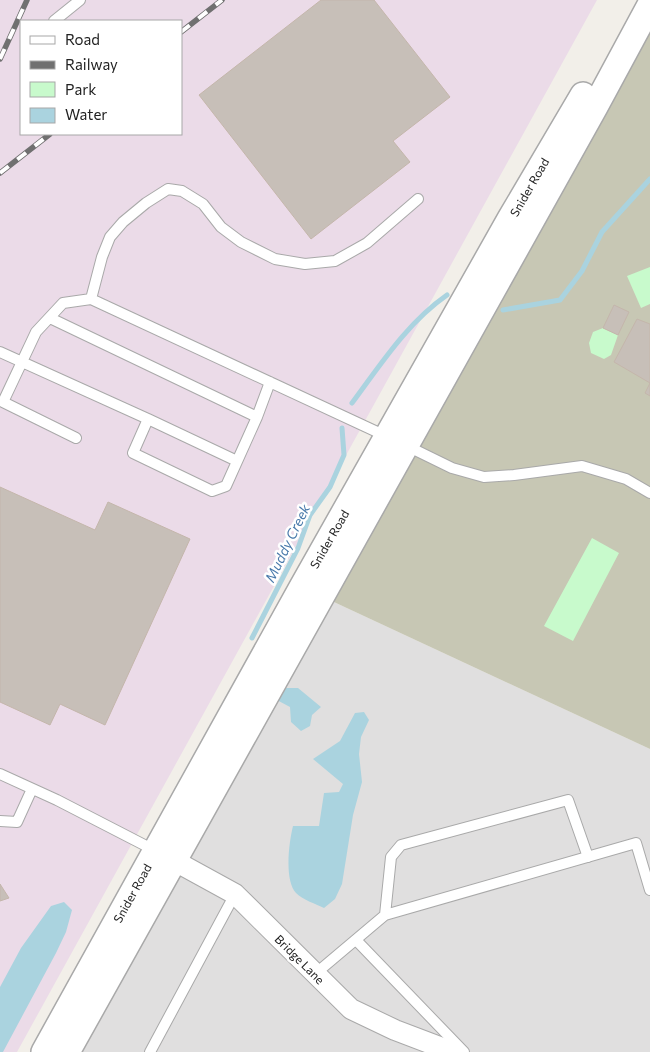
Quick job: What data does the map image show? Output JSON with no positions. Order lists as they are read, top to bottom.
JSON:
{
  "streets": {
    "street": ["Snider Road", "Bridge Lane"]
  },
  "crossings": [
    ["Snider Road", "Bridge Lane"]
  ],
  "water": ["Muddy Creek"],
  "legend": [
    "Road",
    "Railway",
    "Park",
    "Water"
  ]
}
